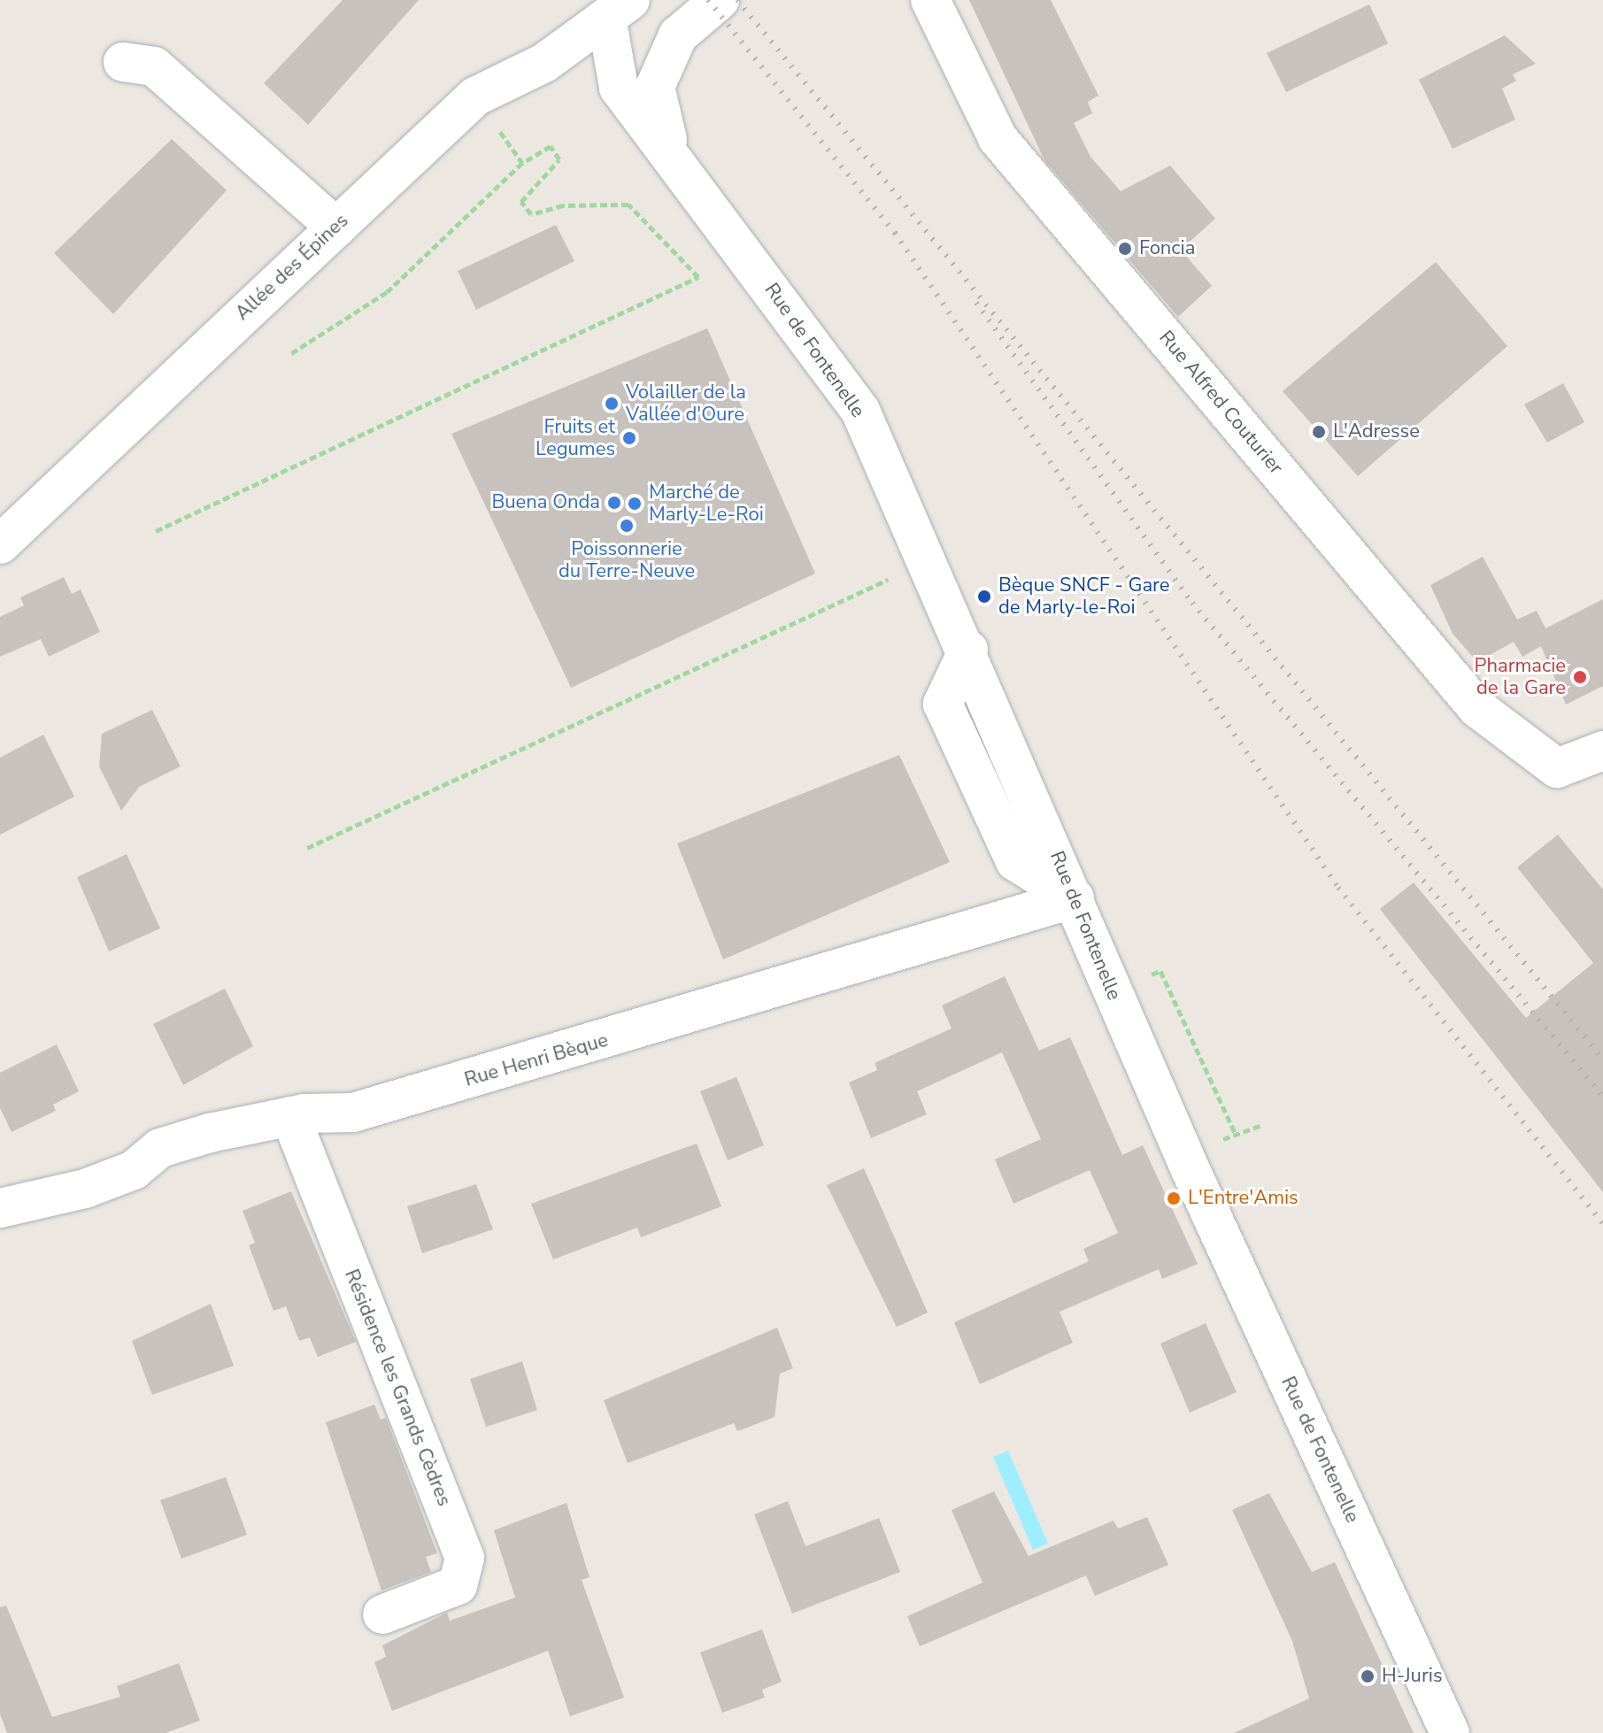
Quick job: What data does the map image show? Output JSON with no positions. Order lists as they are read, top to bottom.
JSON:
{
  "streets": {
    "street": [
      "Allée des Épines",
      "Rue de Fontenelle",
      "Rue Alfred Couturier",
      "Rue Henri Bèque",
      "Résidence les Grands Cèdres"
    ]
  },
  "crossings": [
    ["Allée des Épines", "Rue de Fontenelle"],
    ["Rue de Fontenelle", "Rue Henri Bèque"],
    ["Rue Henri Bèque", "Résidence les Grands Cèdres"]
  ],
  "places": [
    "Foncia",
    "Volailler de la Vallée d'Oure",
    "L'Adresse",
    "Fruits et Legumes",
    "Buena Onda",
    "Marché de Marly-Le-Roi",
    "Poissonnerie du Terre-Neuve",
    "Bèque SNCF - Gare de Marly-le-Roi",
    "Pharmacie de la Gare",
    "L'Entre'Amis",
    "H-Juris"
  ]
}
